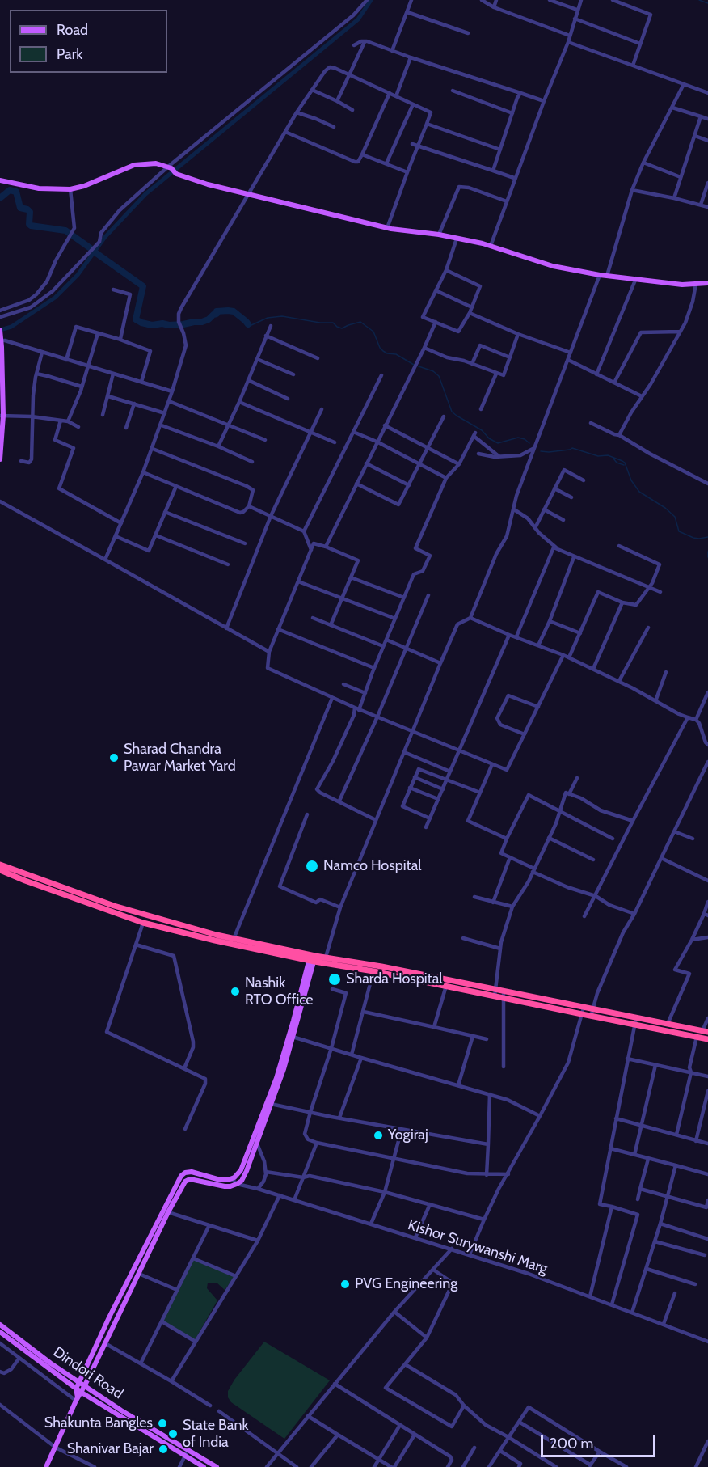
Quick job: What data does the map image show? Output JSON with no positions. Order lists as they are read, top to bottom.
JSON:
{
  "streets": {
    "main road": ["Dindori Road"],
    "street": ["Kishor Surywanshi Marg"]
  },
  "places": [
    "Sharad Chandra Pawar Market Yard",
    "Namco Hospital",
    "Sharda Hospital",
    "Nashik RTO Office",
    "Yogiraj",
    "PVG Engineering",
    "Shakunta Bangles",
    "State Bank of India",
    "Shanivar Bajar"
  ],
  "legend": ["Road", "Park"],
  "scale_bar": "200 m"
}
